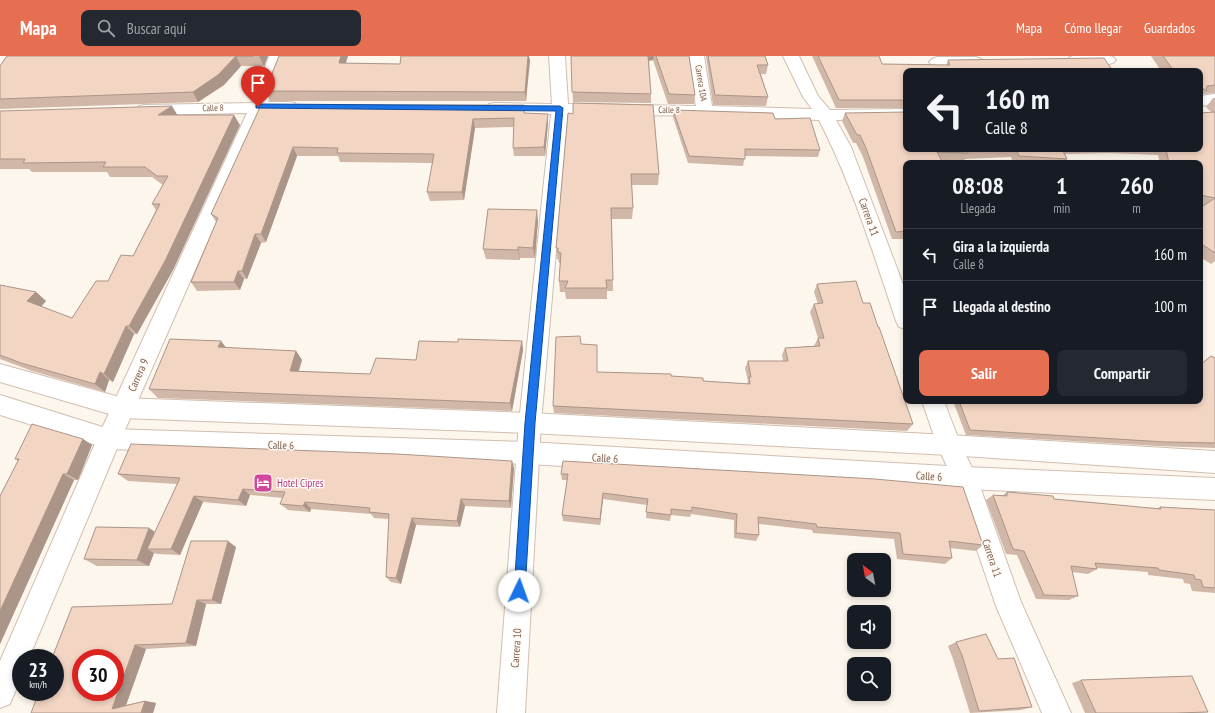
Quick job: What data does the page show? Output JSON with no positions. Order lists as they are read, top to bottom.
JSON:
{
  "streets": {
    "street": [
      "Carrera 10A",
      "Calle 8",
      "Carrera 11",
      "Carrera 9",
      "Calle 6",
      "Carrera 10"
    ]
  },
  "crossings": [
    ["Carrera 10A", "Calle 8"],
    ["Calle 8", "Carrera 11"],
    ["Calle 8", "Carrera 9"],
    ["Calle 8", "Carrera 10"],
    ["Carrera 11", "Calle 6"],
    ["Carrera 9", "Calle 6"],
    ["Calle 6", "Carrera 10"]
  ],
  "places": {
    "hotel": ["Hotel Cipres"]
  },
  "north": "top left",
  "page": {
    "header": "Mapa",
    "search": "Buscar aquí",
    "nav": ["Mapa", "Cómo llegar", "Guardados"],
    "turn": ["160 m", "Calle 8"],
    "eta": [
      "08:08",
      "Llegada",
      "1",
      "min",
      "260",
      "m"
    ],
    "list": [
      {
        "name": "Gira a la izquierda",
        "note": "Calle 8",
        "value": "160 m"
      },
      {
        "name": "Llegada al destino",
        "value": "100 m"
      }
    ],
    "buttons": ["Salir", "Compartir"],
    "speed": "23 km/h",
    "limit": "30"
  }
}
